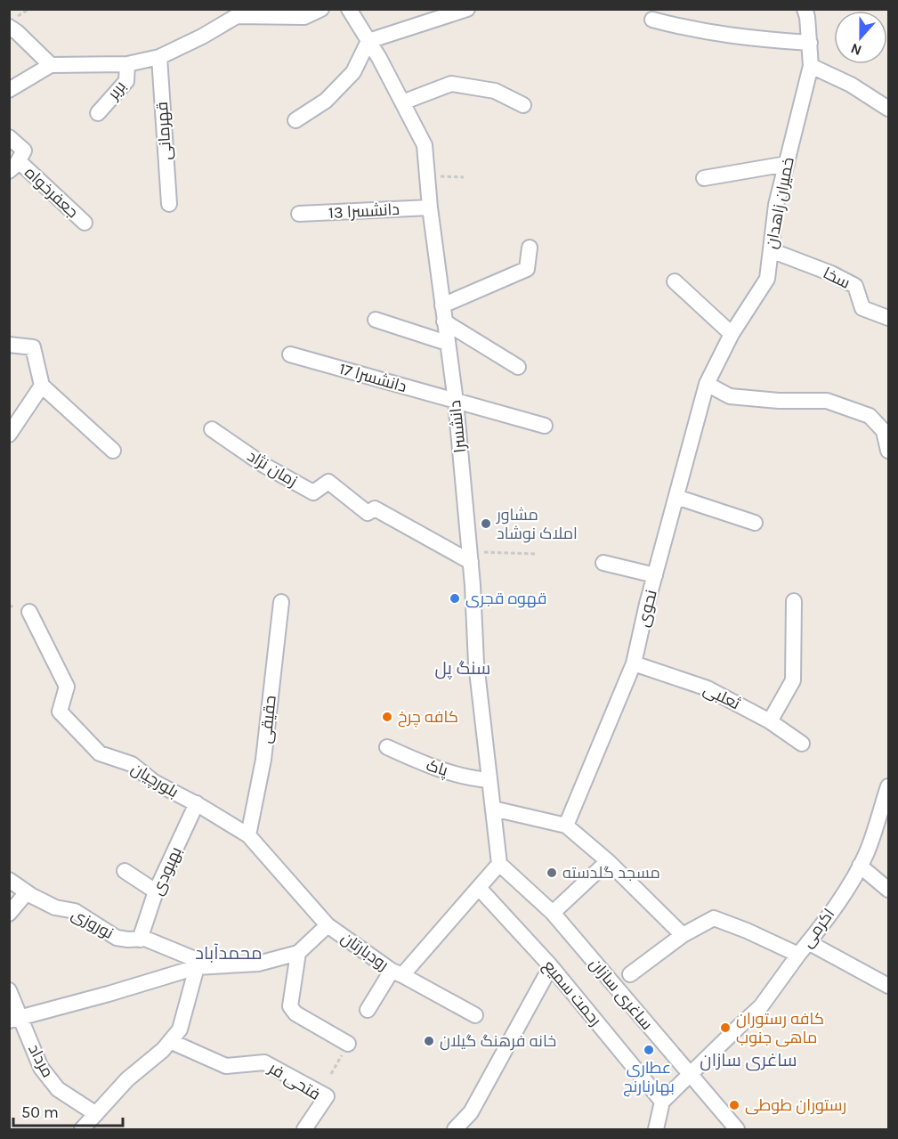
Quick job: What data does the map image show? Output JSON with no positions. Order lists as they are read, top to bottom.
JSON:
{
  "streets": {
    "street": [
      "بربر",
      "قهرمانی",
      "جعفرخواه",
      "خمیران زاهدان",
      "دانشسرا 13",
      "سخا",
      "دانشسرا 17",
      "دانشسرا",
      "زمان نژاد",
      "نحوی",
      "ثعلبی",
      "حقیقی",
      "پاک",
      "بلورچیان",
      "بهبودی",
      "نوروزی",
      "اکرمی",
      "رودبارتان",
      "رحمت سمیع",
      "ساغری سازان",
      "مرداد",
      "فتحی فر"
    ]
  },
  "crossings": [
    ["خمیران زاهدان", "سخا"],
    ["خمیران زاهدان", "نحوی"],
    ["دانشسرا 13", "دانشسرا"],
    ["دانشسرا 17", "دانشسرا"],
    ["دانشسرا", "زمان نژاد"],
    ["دانشسرا", "پاک"],
    ["دانشسرا", "رودبارتان"],
    ["دانشسرا", "ساغری سازان"],
    ["نحوی", "ثعلبی"],
    ["حقیقی", "بلورچیان"],
    ["بلورچیان", "بهبودی"],
    ["بلورچیان", "رودبارتان"],
    ["بهبودی", "نوروزی"],
    ["نوروزی", "رودبارتان"],
    ["رودبارتان", "رحمت سمیع"],
    ["رودبارتان", "ساغری سازان"],
    ["رودبارتان", "مرداد"]
  ],
  "districts": ["سنگ پل", "محمدآباد", "ساغری سازان"],
  "places": [
    "مشاور املاک نوشاد",
    "قهوه قجری",
    "کافه چرخ",
    "مسجد گلدسته",
    "کافه رستوران ماهی جنوب",
    "خانه فرهنگ گیلان",
    "عطاری بهارنارنج",
    "رستوران طوطی"
  ],
  "scale_bar": "50 m",
  "north": "bottom"
}
